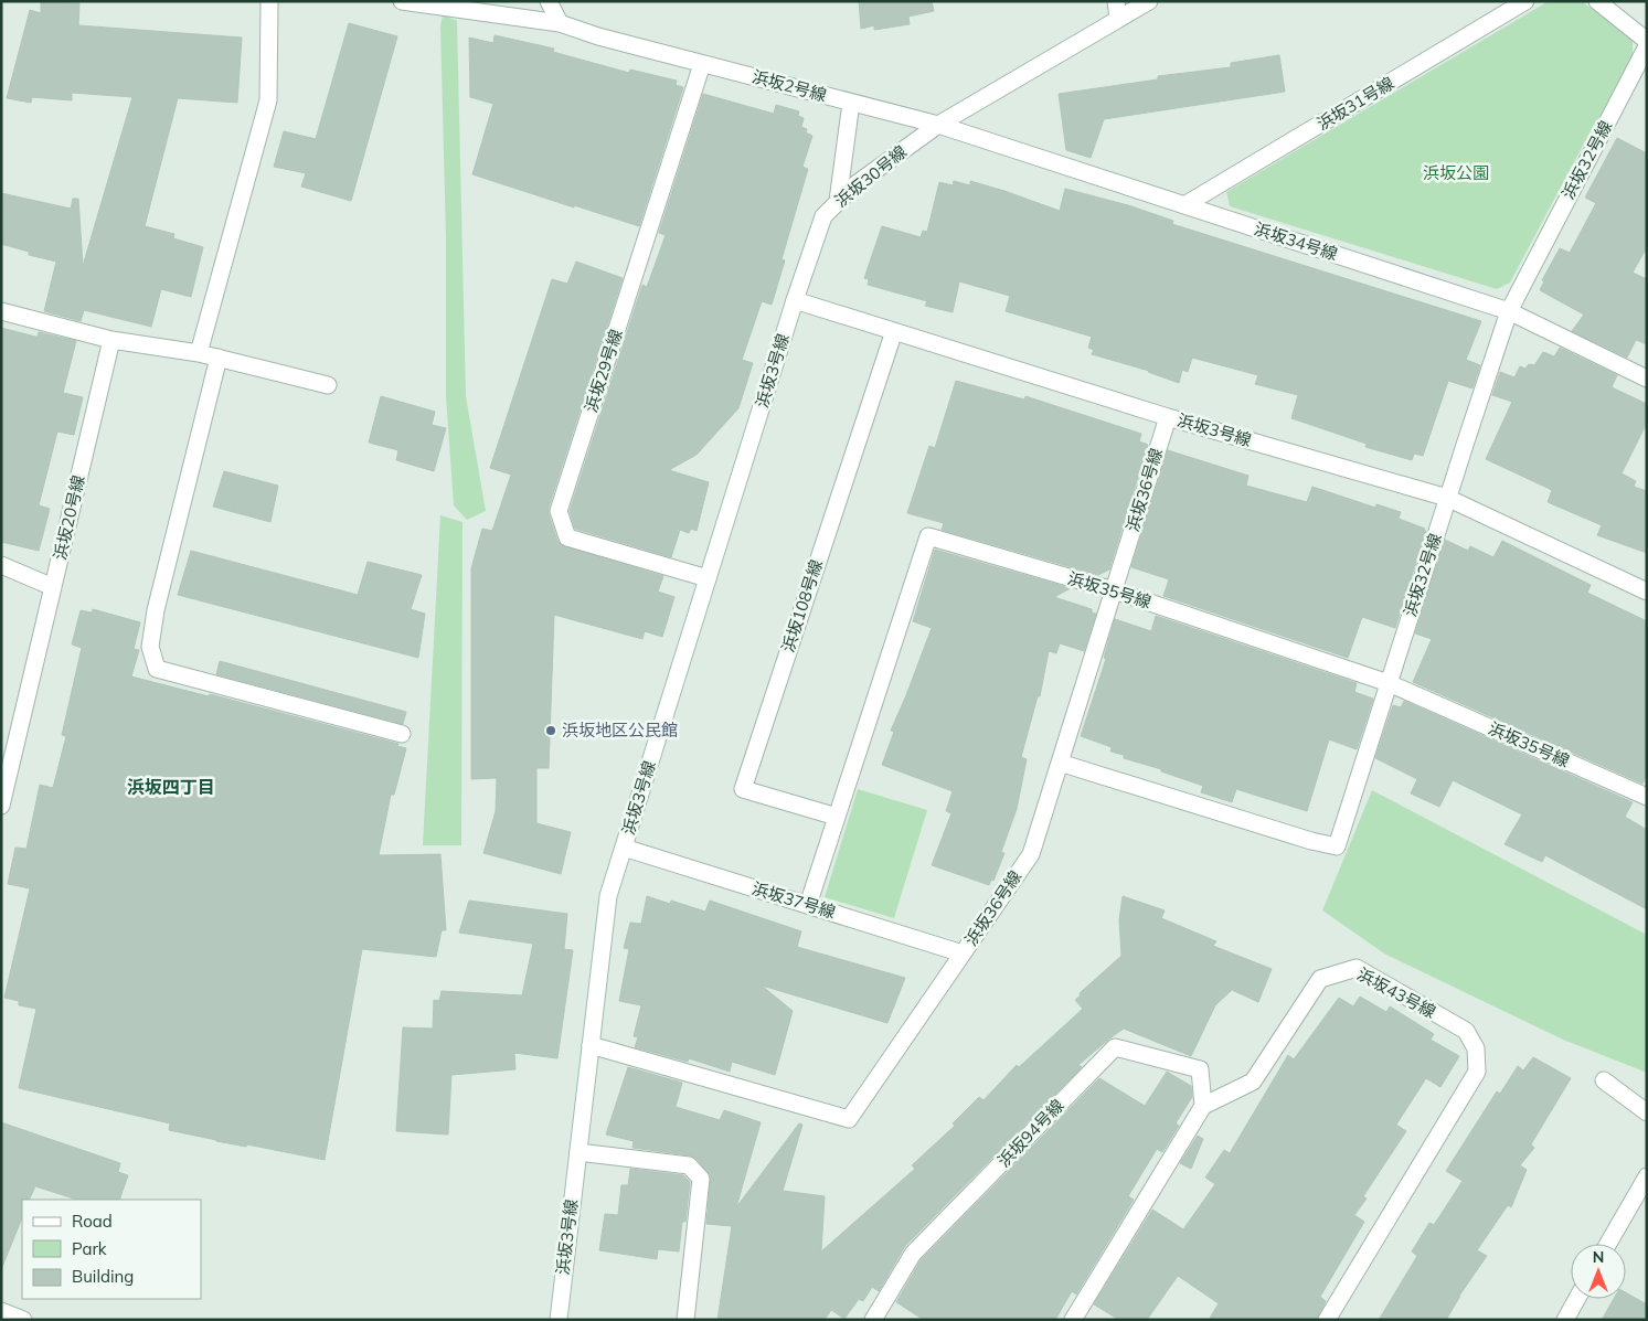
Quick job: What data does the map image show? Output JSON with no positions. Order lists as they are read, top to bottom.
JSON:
{
  "streets": {
    "street": [
      "浜坂2号線",
      "浜坂31号線",
      "浜坂32号線",
      "浜坂30号線",
      "浜坂34号線",
      "浜坂29号線",
      "浜坂3号線",
      "浜坂36号線",
      "浜坂20号線",
      "浜坂35号線",
      "浜坂108号線",
      "浜坂37号線",
      "浜坂43号線",
      "浜坂94号線"
    ]
  },
  "crossings": [
    ["浜坂2号線", "浜坂30号線"],
    ["浜坂2号線", "浜坂34号線"],
    ["浜坂2号線", "浜坂29号線"],
    ["浜坂31号線", "浜坂34号線"],
    ["浜坂32号線", "浜坂34号線"],
    ["浜坂32号線", "浜坂3号線"],
    ["浜坂32号線", "浜坂36号線"],
    ["浜坂32号線", "浜坂35号線"],
    ["浜坂30号線", "浜坂34号線"],
    ["浜坂30号線", "浜坂3号線"],
    ["浜坂29号線", "浜坂3号線"],
    ["浜坂3号線", "浜坂36号線"],
    ["浜坂3号線", "浜坂108号線"],
    ["浜坂3号線", "浜坂37号線"],
    ["浜坂36号線", "浜坂35号線"],
    ["浜坂36号線", "浜坂37号線"],
    ["浜坂35号線", "浜坂108号線"],
    ["浜坂35号線", "浜坂37号線"],
    ["浜坂43号線", "浜坂94号線"]
  ],
  "districts": ["浜坂四丁目"],
  "parks": ["浜坂公園"],
  "places": ["浜坂地区公民館"],
  "legend": ["Road", "Park", "Building"],
  "north": "top"
}
